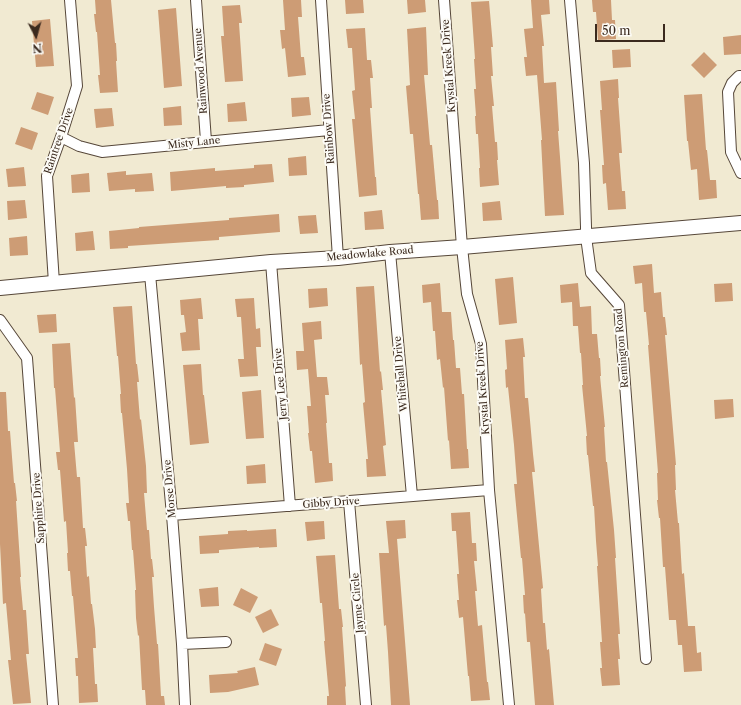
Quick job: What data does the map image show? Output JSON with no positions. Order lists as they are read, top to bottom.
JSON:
{
  "streets": {
    "street": [
      "Krystal Kreek Drive",
      "Rainwood Avenue",
      "Rainbow Drive",
      "Raintree Drive",
      "Misty Lane",
      "Meadowlake Road",
      "Remington Road",
      "Whitehall Drive",
      "Jerry Lee Drive",
      "Morse Drive",
      "Gibby Drive",
      "Sapphire Drive",
      "Jayme Circle"
    ]
  },
  "crossings": [
    ["Krystal Kreek Drive", "Meadowlake Road"],
    ["Krystal Kreek Drive", "Gibby Drive"],
    ["Rainwood Avenue", "Misty Lane"],
    ["Rainbow Drive", "Misty Lane"],
    ["Rainbow Drive", "Meadowlake Road"],
    ["Raintree Drive", "Misty Lane"],
    ["Raintree Drive", "Meadowlake Road"],
    ["Meadowlake Road", "Remington Road"],
    ["Meadowlake Road", "Whitehall Drive"],
    ["Meadowlake Road", "Jerry Lee Drive"],
    ["Meadowlake Road", "Morse Drive"],
    ["Whitehall Drive", "Gibby Drive"],
    ["Jerry Lee Drive", "Gibby Drive"],
    ["Morse Drive", "Gibby Drive"],
    ["Gibby Drive", "Jayme Circle"]
  ],
  "scale_bar": "50 m",
  "north": "bottom"
}
